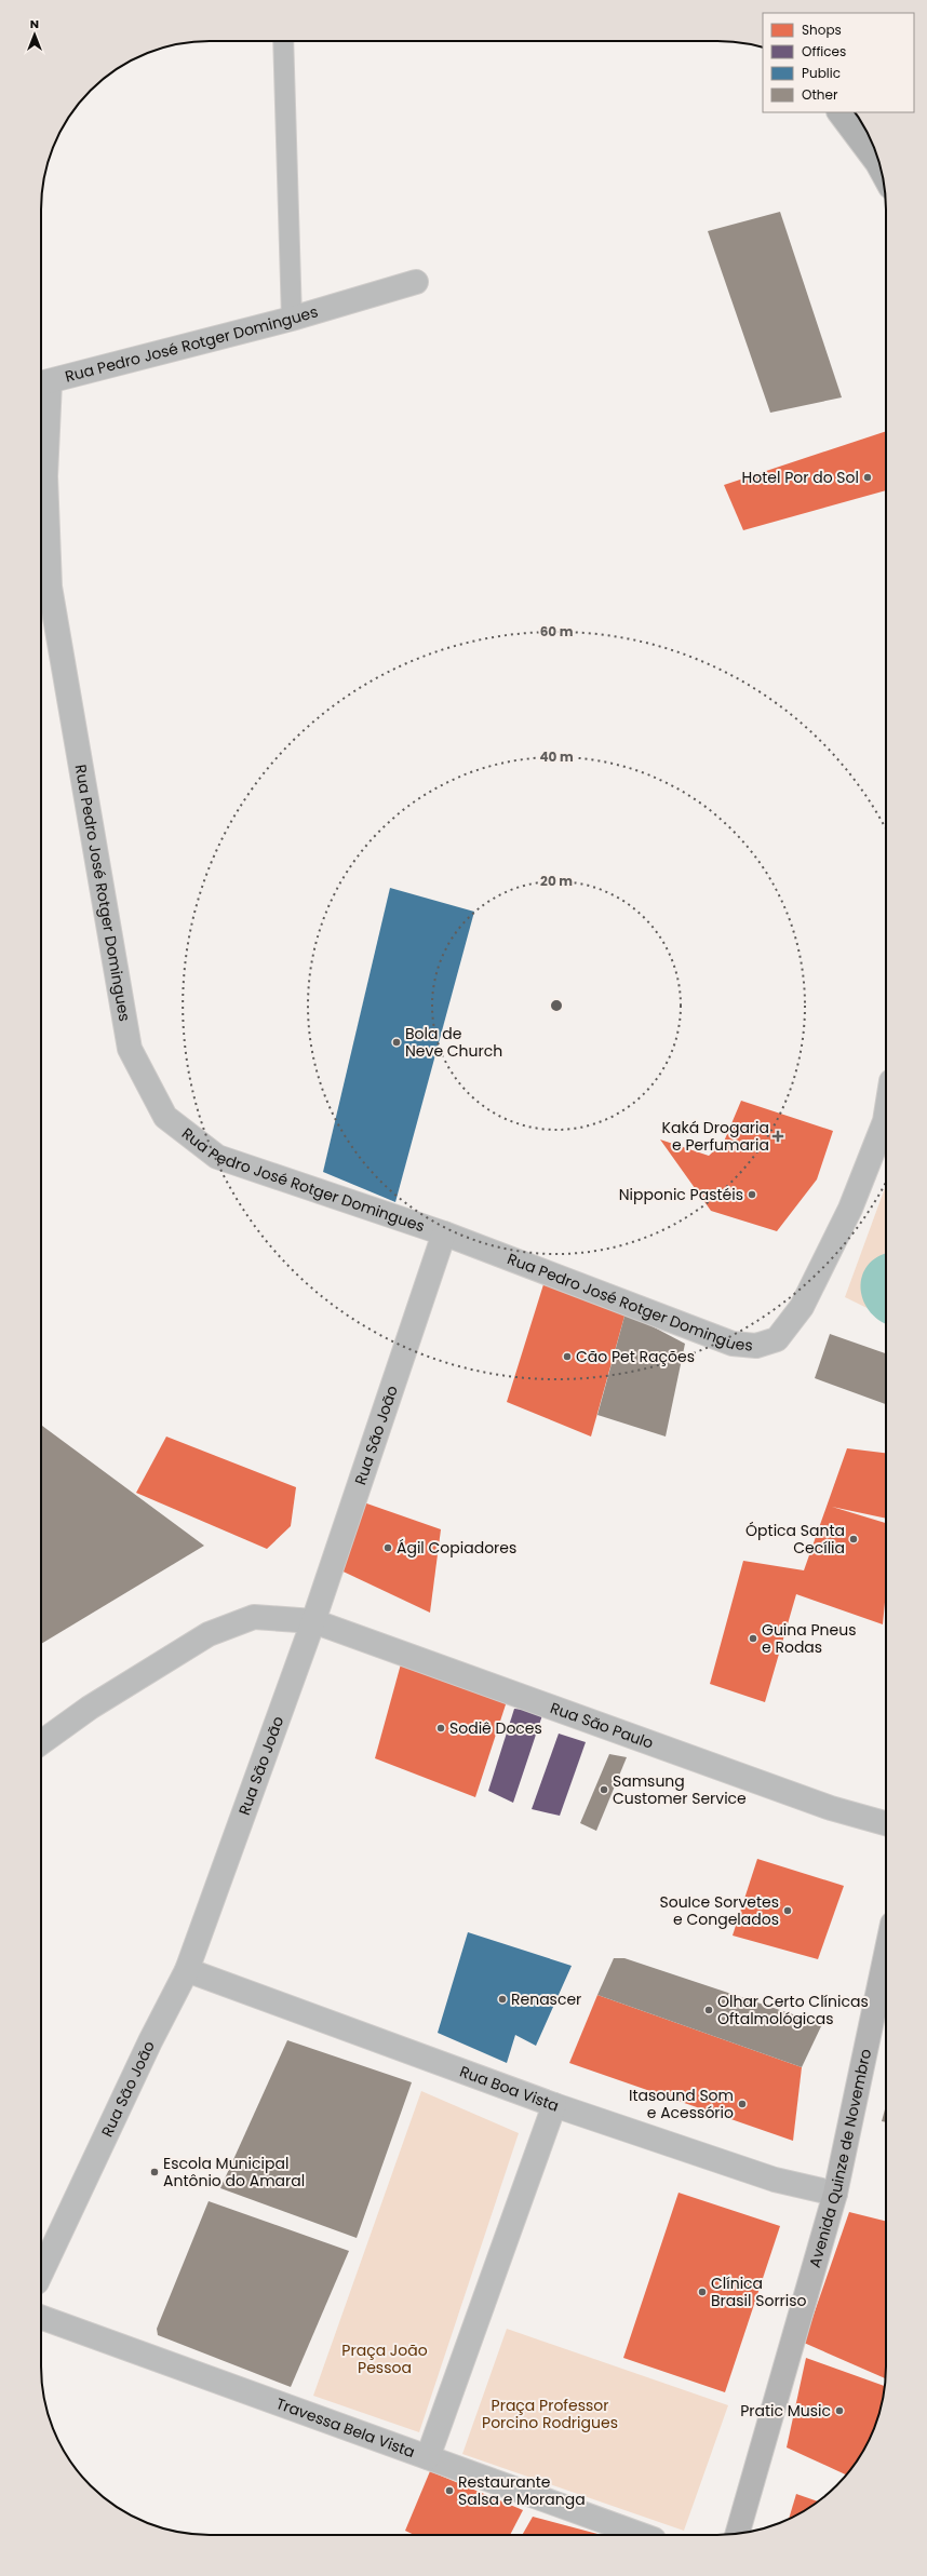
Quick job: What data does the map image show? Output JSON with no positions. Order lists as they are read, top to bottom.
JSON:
{
  "streets": {
    "main road": ["Avenida Quinze de Novembro"],
    "street": [
      "Rua Pedro José Rotger Domingues",
      "Rua São João",
      "Rua São Paulo",
      "Rua Boa Vista",
      "Travessa Bela Vista"
    ]
  },
  "crossings": [
    ["Rua Pedro José Rotger Domingues", "Rua São João"],
    ["Rua São João", "Rua São Paulo"],
    ["Rua São João", "Rua Boa Vista"],
    ["Rua Boa Vista", "Avenida Quinze de Novembro"]
  ],
  "parks": ["Praça João Pessoa", "Praça Professor Porcino Rodrigues"],
  "places": {
    "other": [
      "Hotel Por do Sol",
      "Bola de Neve Church",
      "Nipponic Pastéis",
      "Cão Pet Rações",
      "Óptica Santa Cecília",
      "Ágil Copiadores",
      "Guina Pneus e Rodas",
      "Sodiê Doces",
      "Samsung Customer Service",
      "SouIce Sorvetes e Congelados",
      "Renascer",
      "Olhar Certo Clínicas Oftalmológicas",
      "Itasound Som e Acessório",
      "Escola Municipal Antônio do Amaral",
      "Clínica Brasil Sorriso",
      "Pratic Music",
      "Restaurante Salsa e Moranga"
    ],
    "health": ["Kaká Drogaria e Perfumaria"]
  },
  "legend": [
    "Shops",
    "Offices",
    "Public",
    "Other"
  ],
  "north": "top",
  "rings": ["60 m", "40 m", "20 m"]
}
